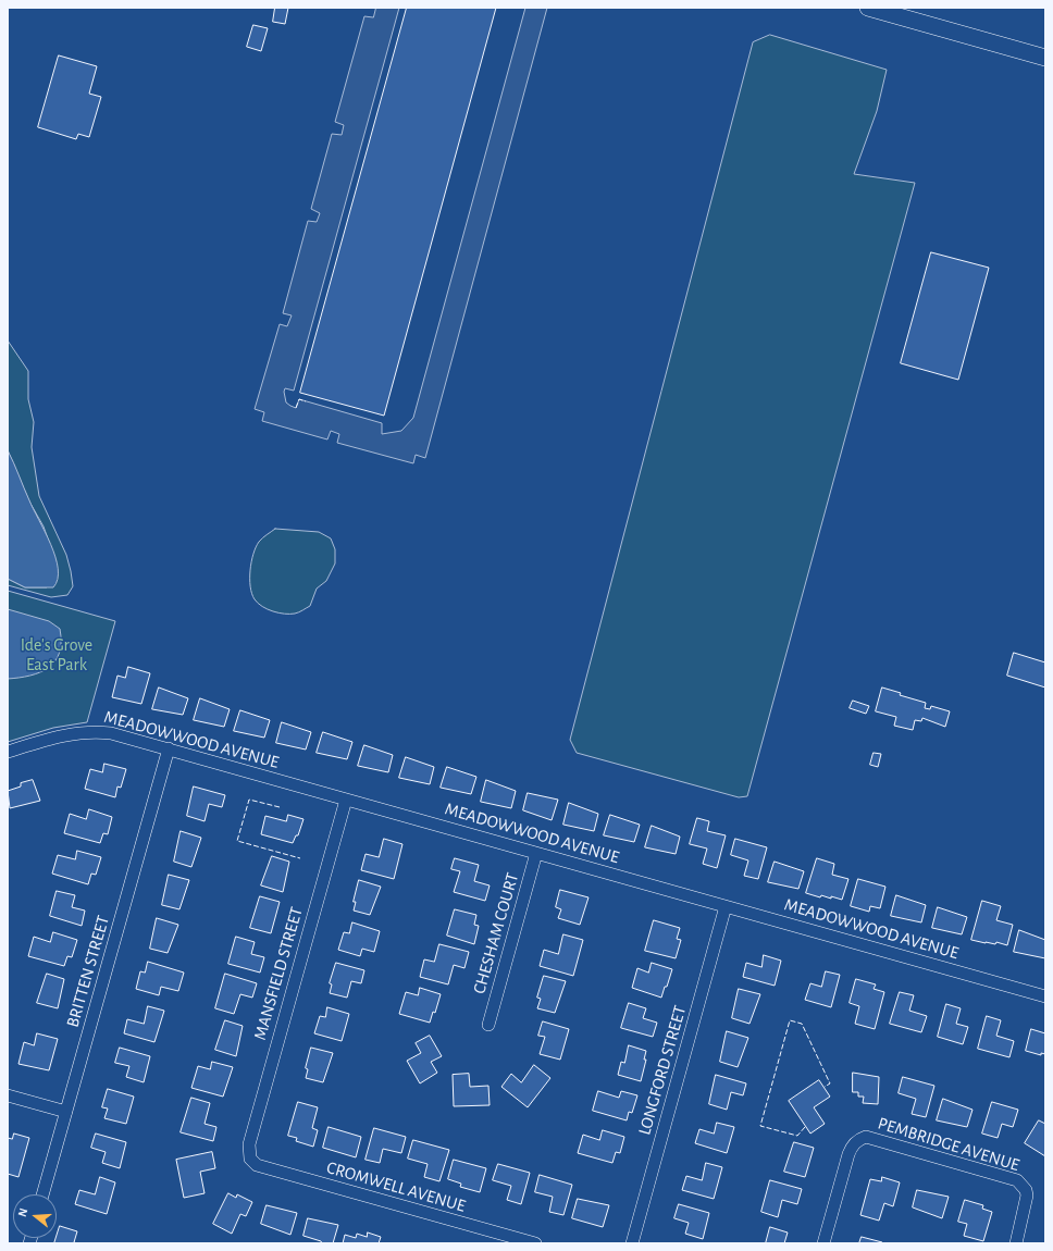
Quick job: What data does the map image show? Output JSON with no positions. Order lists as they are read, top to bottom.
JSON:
{
  "streets": {
    "street": [
      "MEADOWWOOD AVENUE",
      "CHESHAM COURT",
      "BRITTEN STREET",
      "MANSFIELD STREET",
      "LONGFORD STREET",
      "PEMBRIDGE AVENUE",
      "CROMWELL AVENUE"
    ]
  },
  "crossings": [
    ["MEADOWWOOD AVENUE", "CHESHAM COURT"],
    ["MEADOWWOOD AVENUE", "BRITTEN STREET"],
    ["MEADOWWOOD AVENUE", "MANSFIELD STREET"],
    ["MEADOWWOOD AVENUE", "LONGFORD STREET"],
    ["MANSFIELD STREET", "CROMWELL AVENUE"]
  ],
  "parks": ["Ide's Grove East Park"],
  "north": "left"
}
